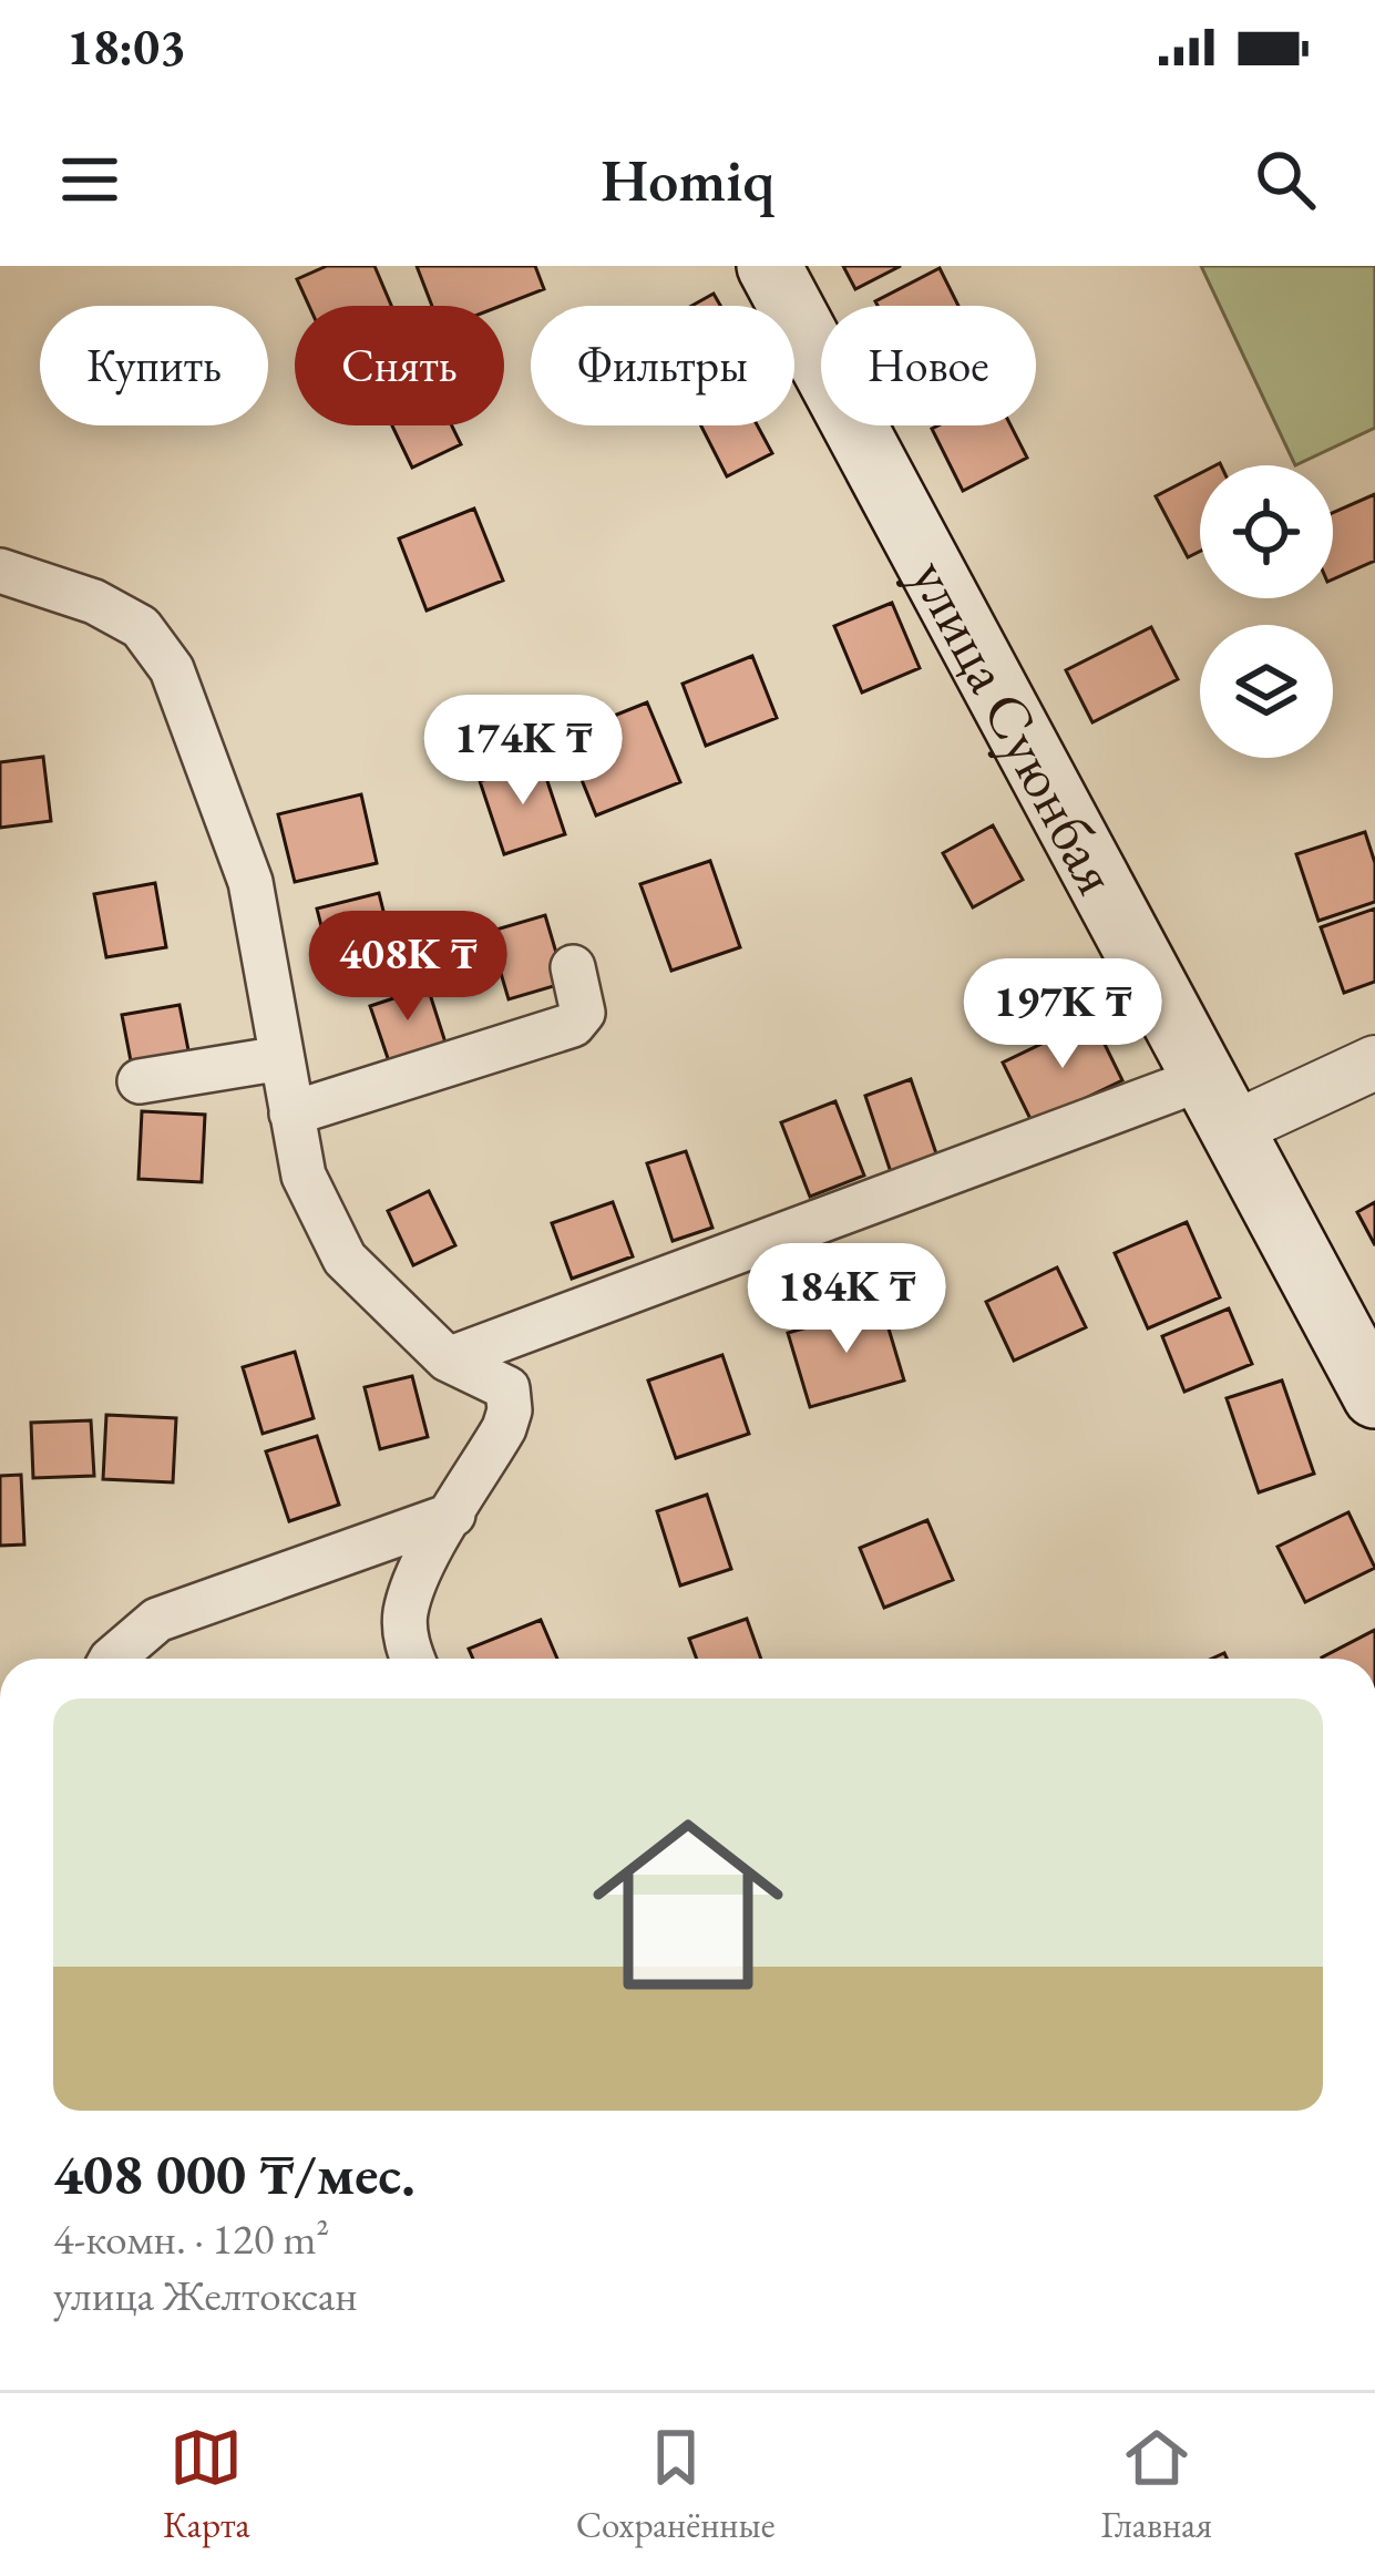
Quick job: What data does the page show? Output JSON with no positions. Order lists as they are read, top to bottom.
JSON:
{
  "streets": {
    "main road": ["улица Суюнбая"]
  },
  "page": {
    "status": "18:03",
    "header": "Homiq",
    "chip": [
      "Купить",
      "Снять",
      "Фильтры",
      "Новое"
    ],
    "price": [
      "174K ₸",
      "408K ₸",
      "197K ₸",
      "184K ₸"
    ],
    "list": [
      {
        "name": "408 000 ₸/мес.",
        "note": "4-комн. · 120 m² · улица Желтоксан"
      }
    ],
    "tabs": ["Карта", "Сохранённые", "Главная"]
  }
}
